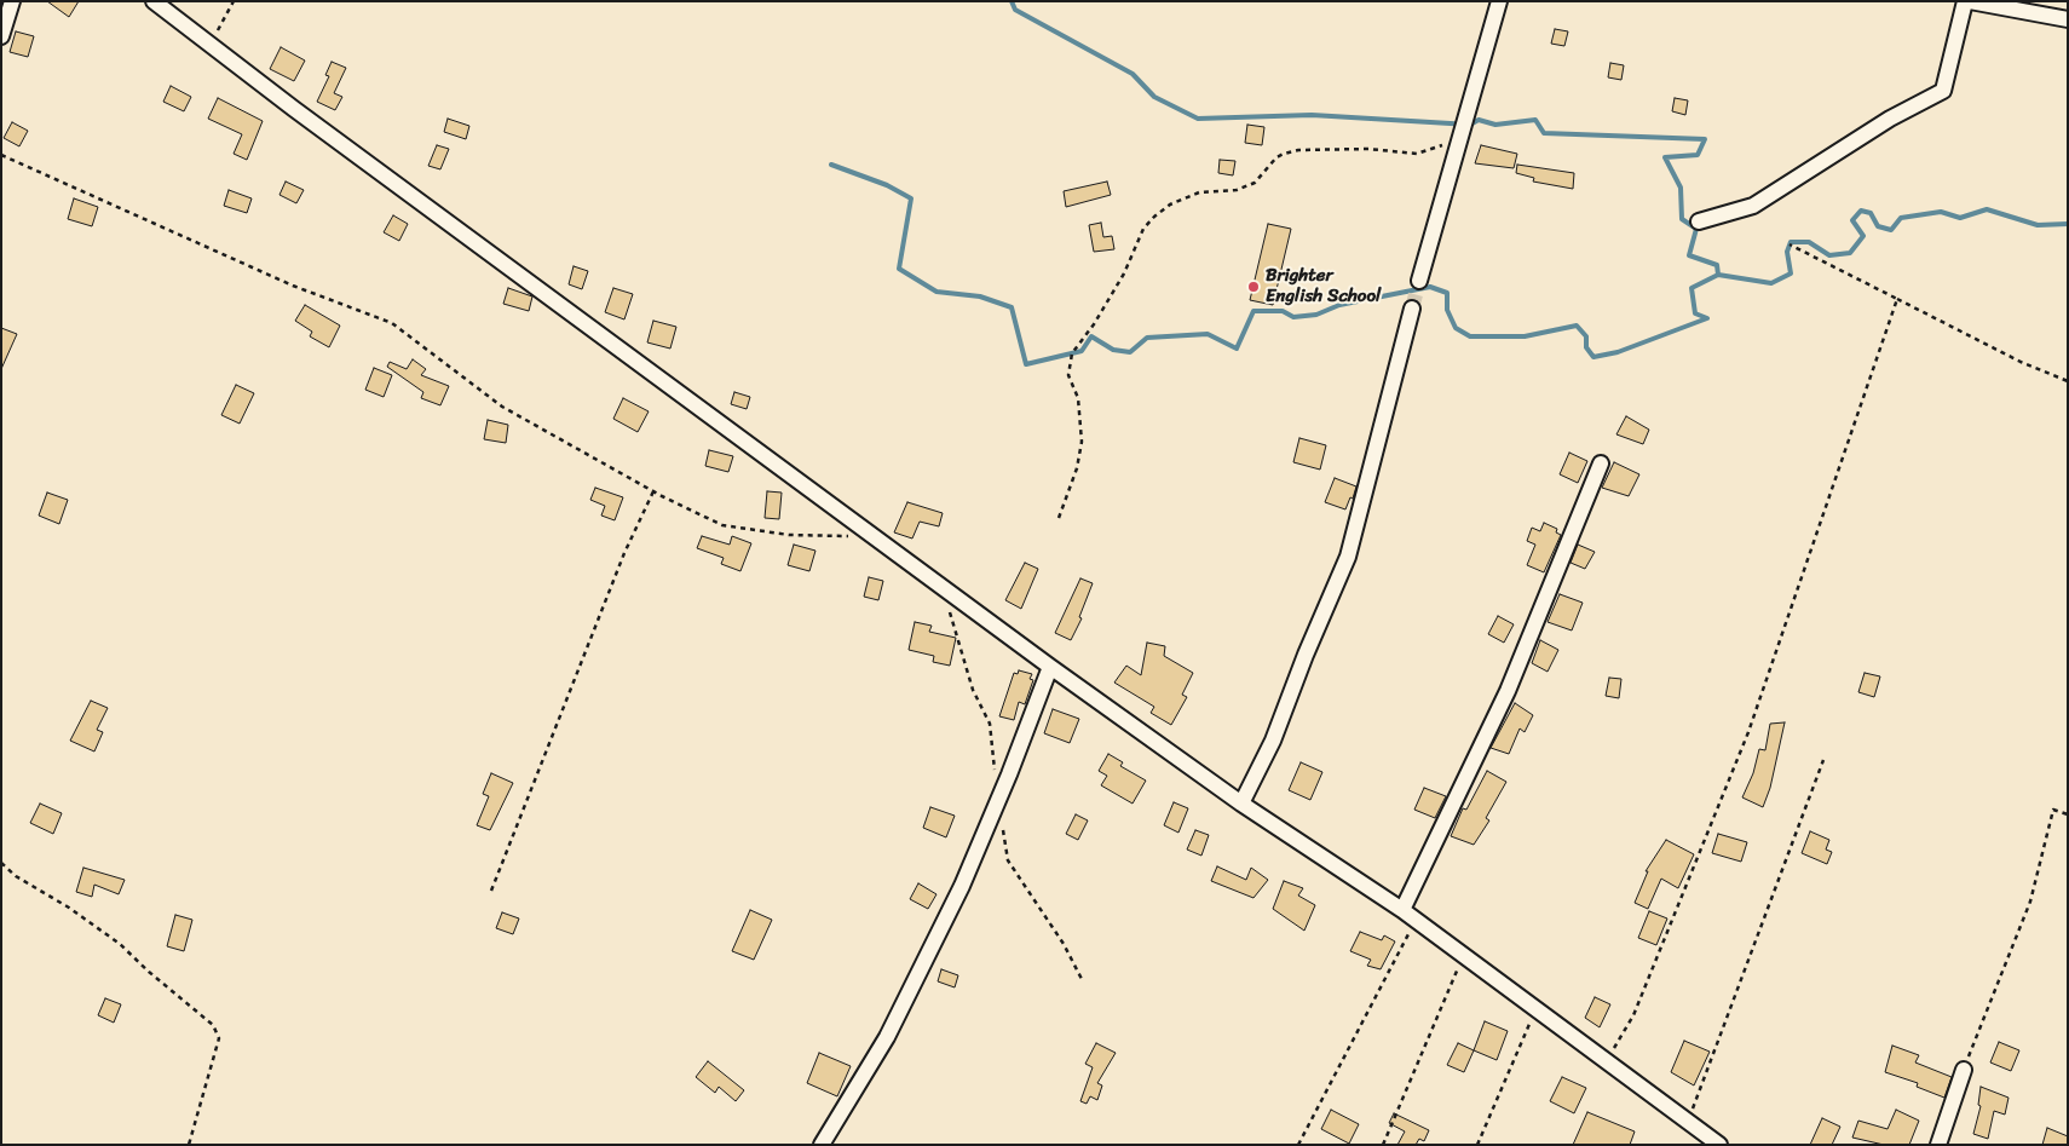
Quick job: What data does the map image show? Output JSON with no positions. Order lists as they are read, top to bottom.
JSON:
{
  "places": ["Brighter English School"]
}
